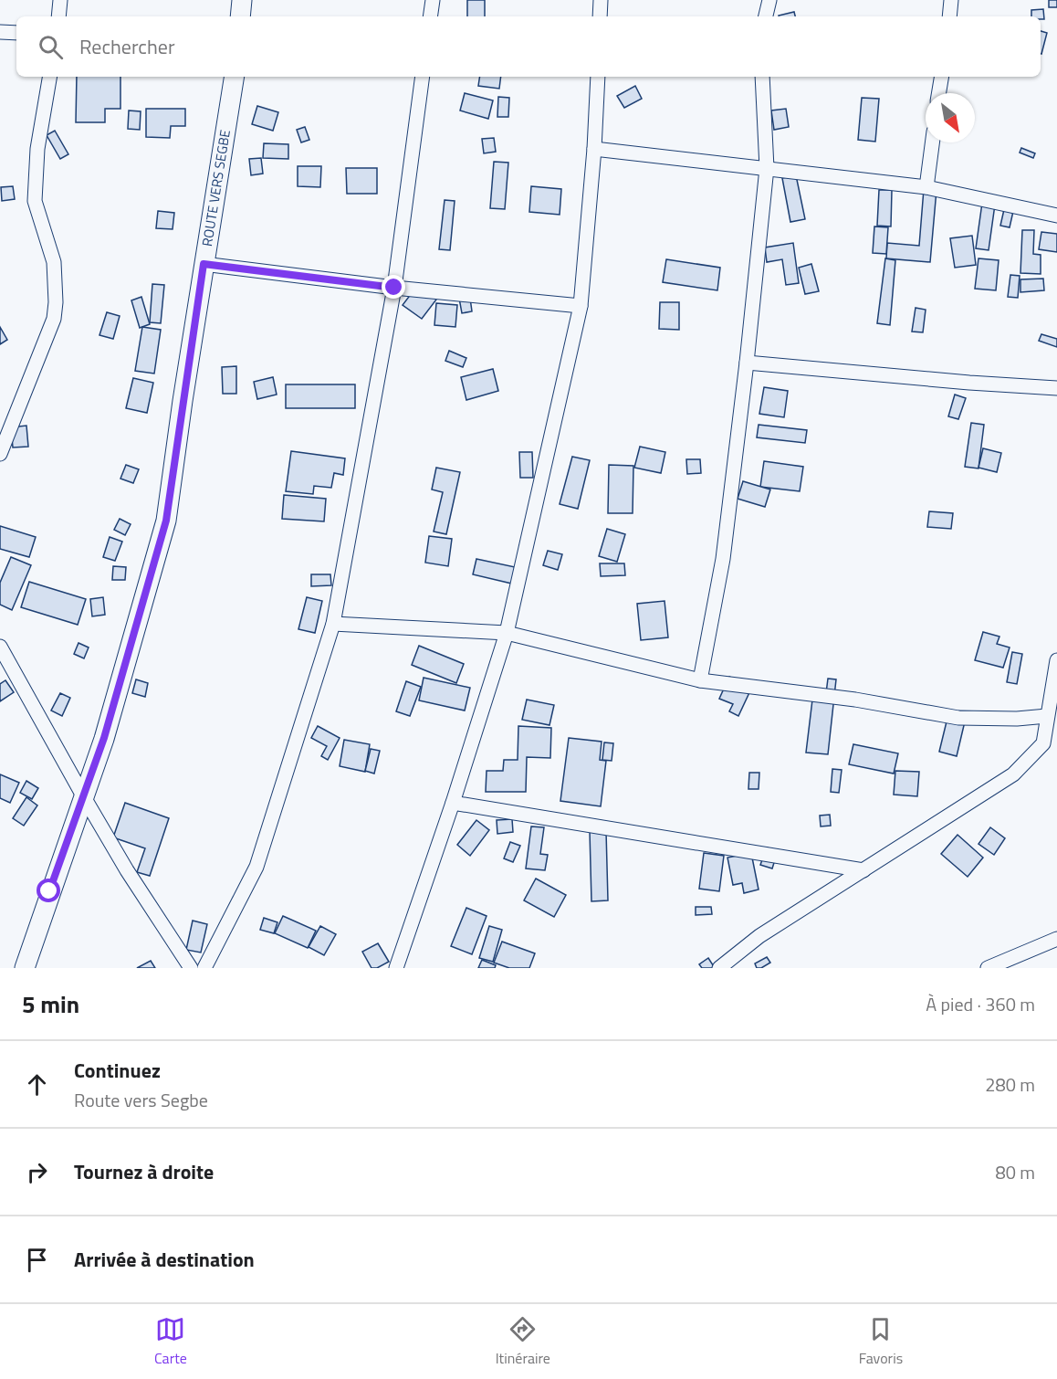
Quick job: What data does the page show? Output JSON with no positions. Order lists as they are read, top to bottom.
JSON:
{
  "streets": {
    "main road": ["ROUTE VERS SEGBE"]
  },
  "north": "bottom right",
  "page": {
    "search": "Rechercher",
    "heading": ["5 min", "À pied · 360 m"],
    "list": [
      ["Continuez", "Route vers Segbe", "280 m"],
      ["Tournez à droite", "80 m"],
      "Arrivée à destination"
    ],
    "nav": ["Carte", "Itinéraire", "Favoris"]
  }
}
